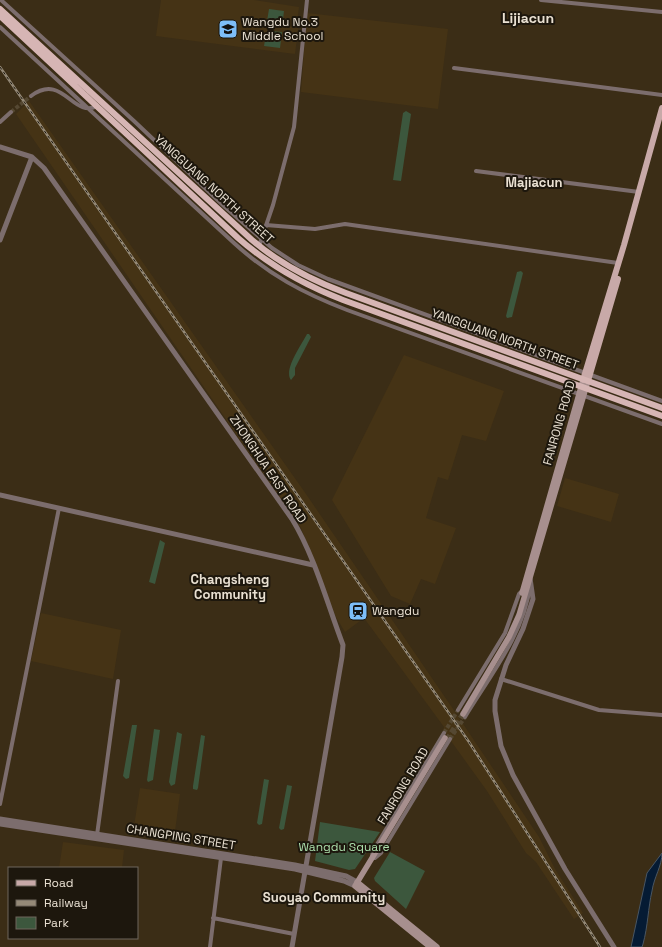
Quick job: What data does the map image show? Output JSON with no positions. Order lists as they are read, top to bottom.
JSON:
{
  "streets": {
    "highway": ["YANGGUANG NORTH STREET"],
    "main road": ["FANRONG ROAD"],
    "street": ["ZHONGHUA EAST ROAD", "CHANGPING STREET"]
  },
  "crossings": [
    ["YANGGUANG NORTH STREET", "FANRONG ROAD"],
    ["FANRONG ROAD", "CHANGPING STREET"],
    ["ZHONGHUA EAST ROAD", "CHANGPING STREET"]
  ],
  "districts": [
    "Lijiacun",
    "Majiacun",
    "Changsheng Community",
    "Suoyao Community"
  ],
  "parks": ["Wangdu Square"],
  "places": {
    "school or university": ["Wangdu No.3 Middle School"],
    "station": ["Wangdu"]
  },
  "legend": ["Road", "Railway", "Park"]
}
